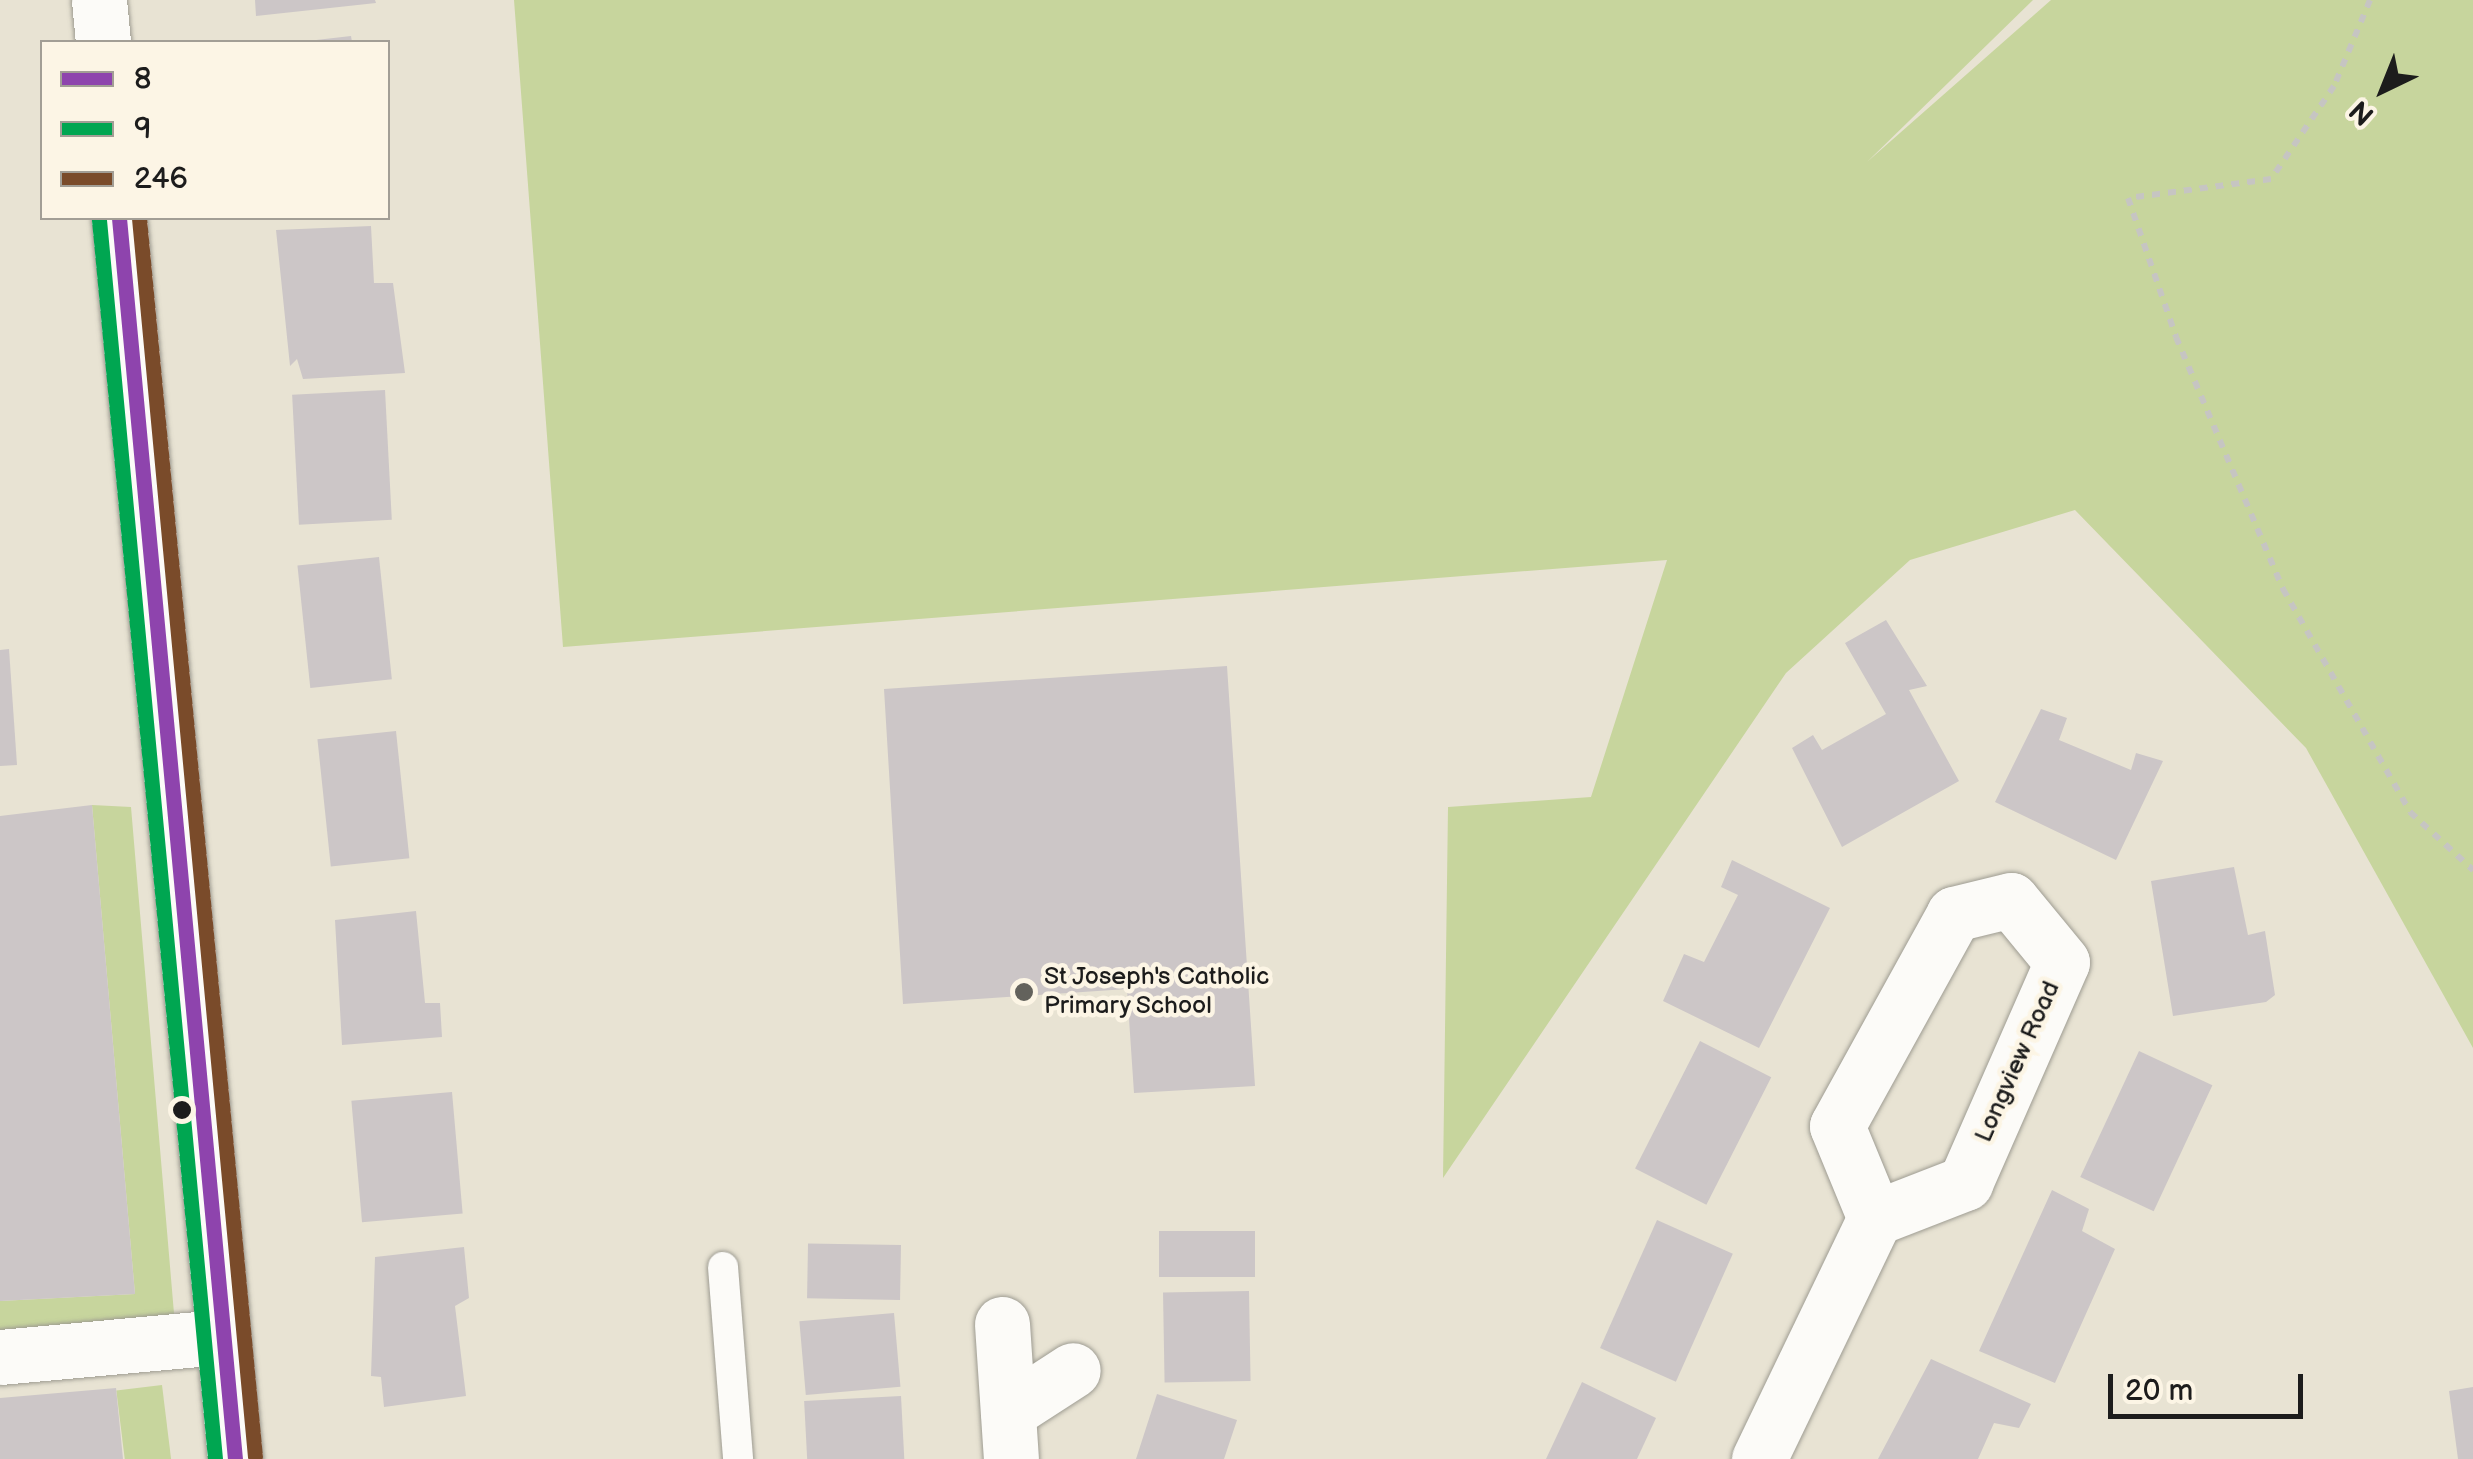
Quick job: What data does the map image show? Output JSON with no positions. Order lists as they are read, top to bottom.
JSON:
{
  "streets": {
    "street": ["Longview Road"]
  },
  "places": ["St Joseph's Catholic Primary School"],
  "lines": ["transit line 8", "transit line 9", "transit line 246"],
  "legend": ["8", "9", "246"],
  "scale_bar": "20 m",
  "north": "bottom left"
}
